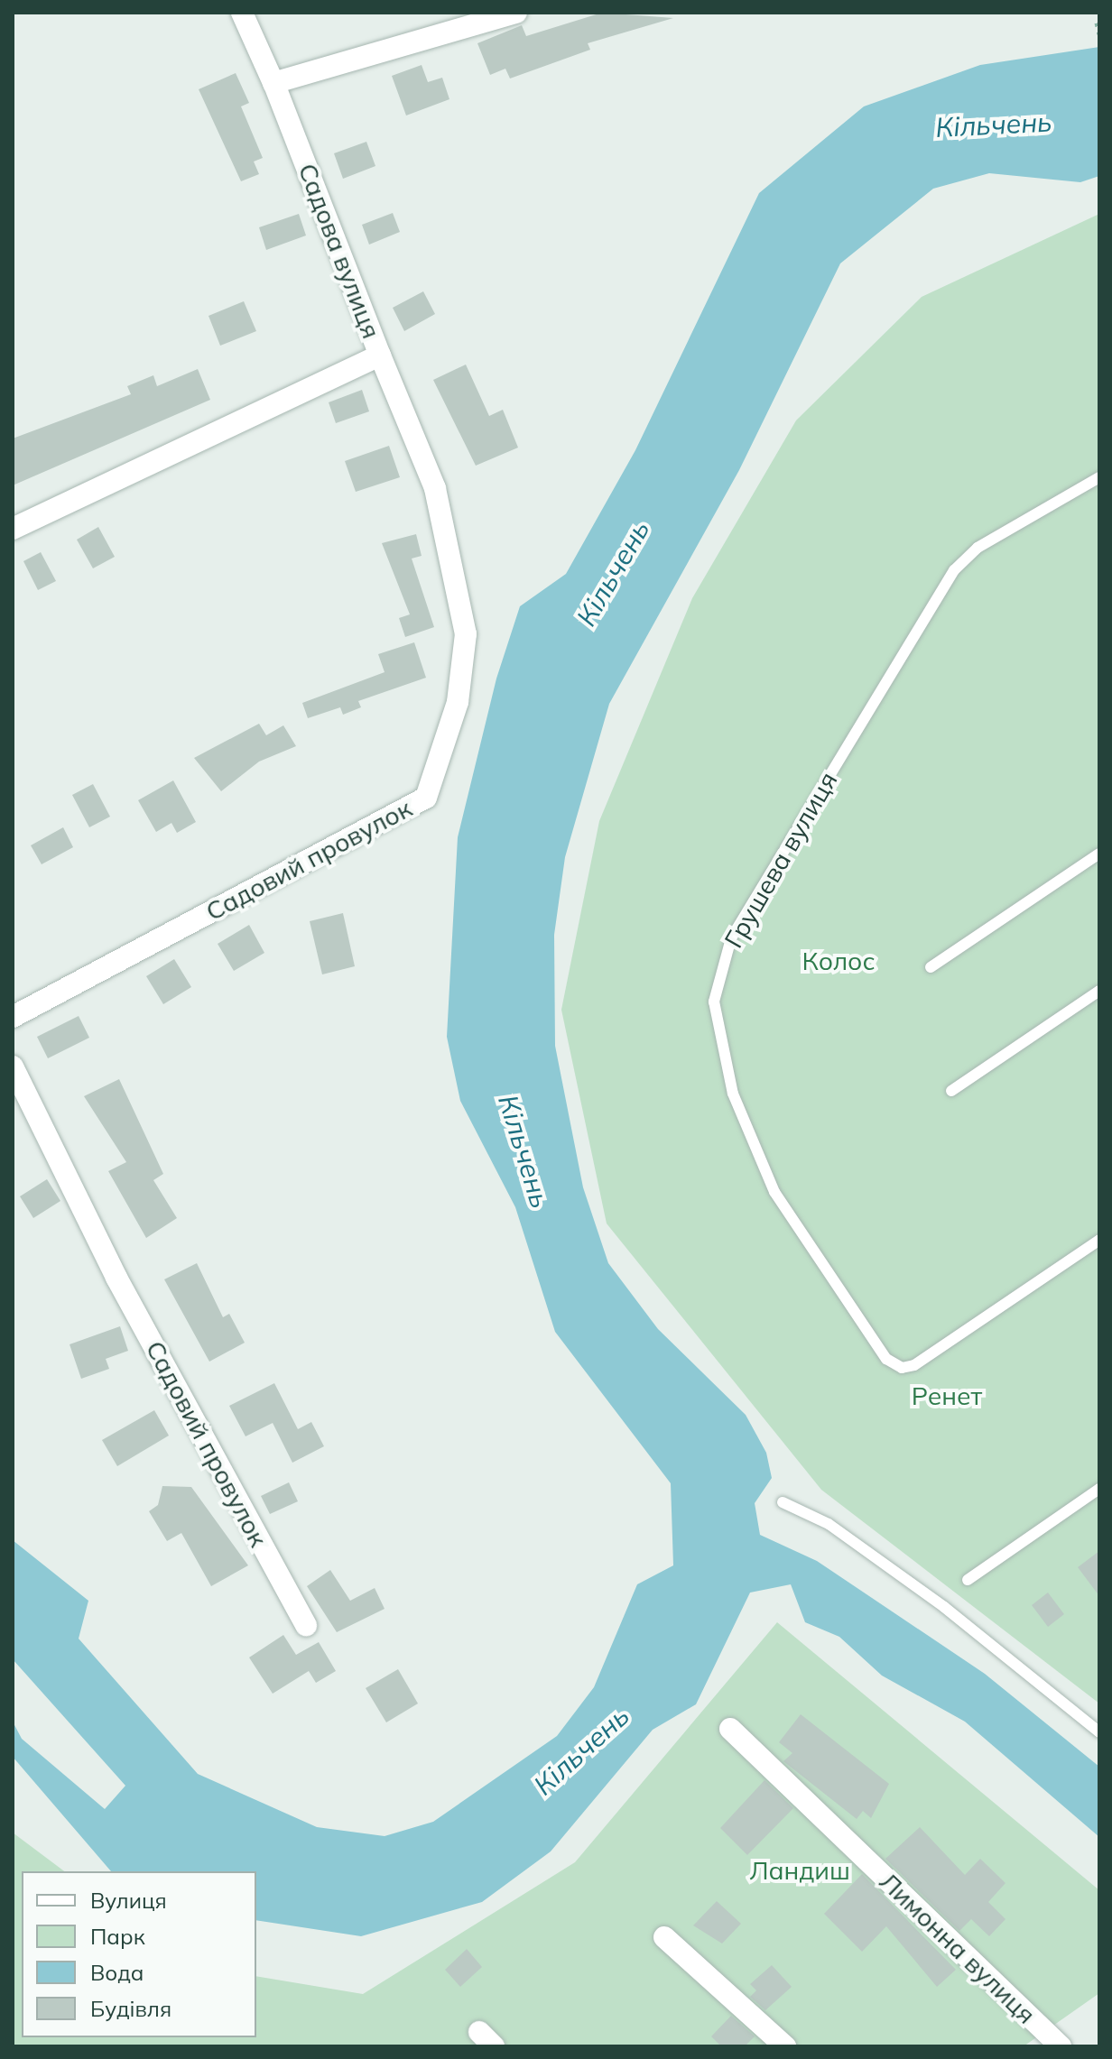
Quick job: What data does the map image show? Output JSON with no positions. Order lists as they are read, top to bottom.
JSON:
{
  "streets": {
    "street": ["Садова вулиця", "Садовий провулок", "Лимонна вулиця"],
    "lane": ["Грушева вулиця"]
  },
  "crossings": [
    ["Садова вулиця", "Садовий провулок"]
  ],
  "water": ["Кільчень"],
  "parks": ["Колос", "Ренет", "Ландиш"],
  "legend": [
    "Вулиця",
    "Парк",
    "Вода",
    "Будівля"
  ]
}
